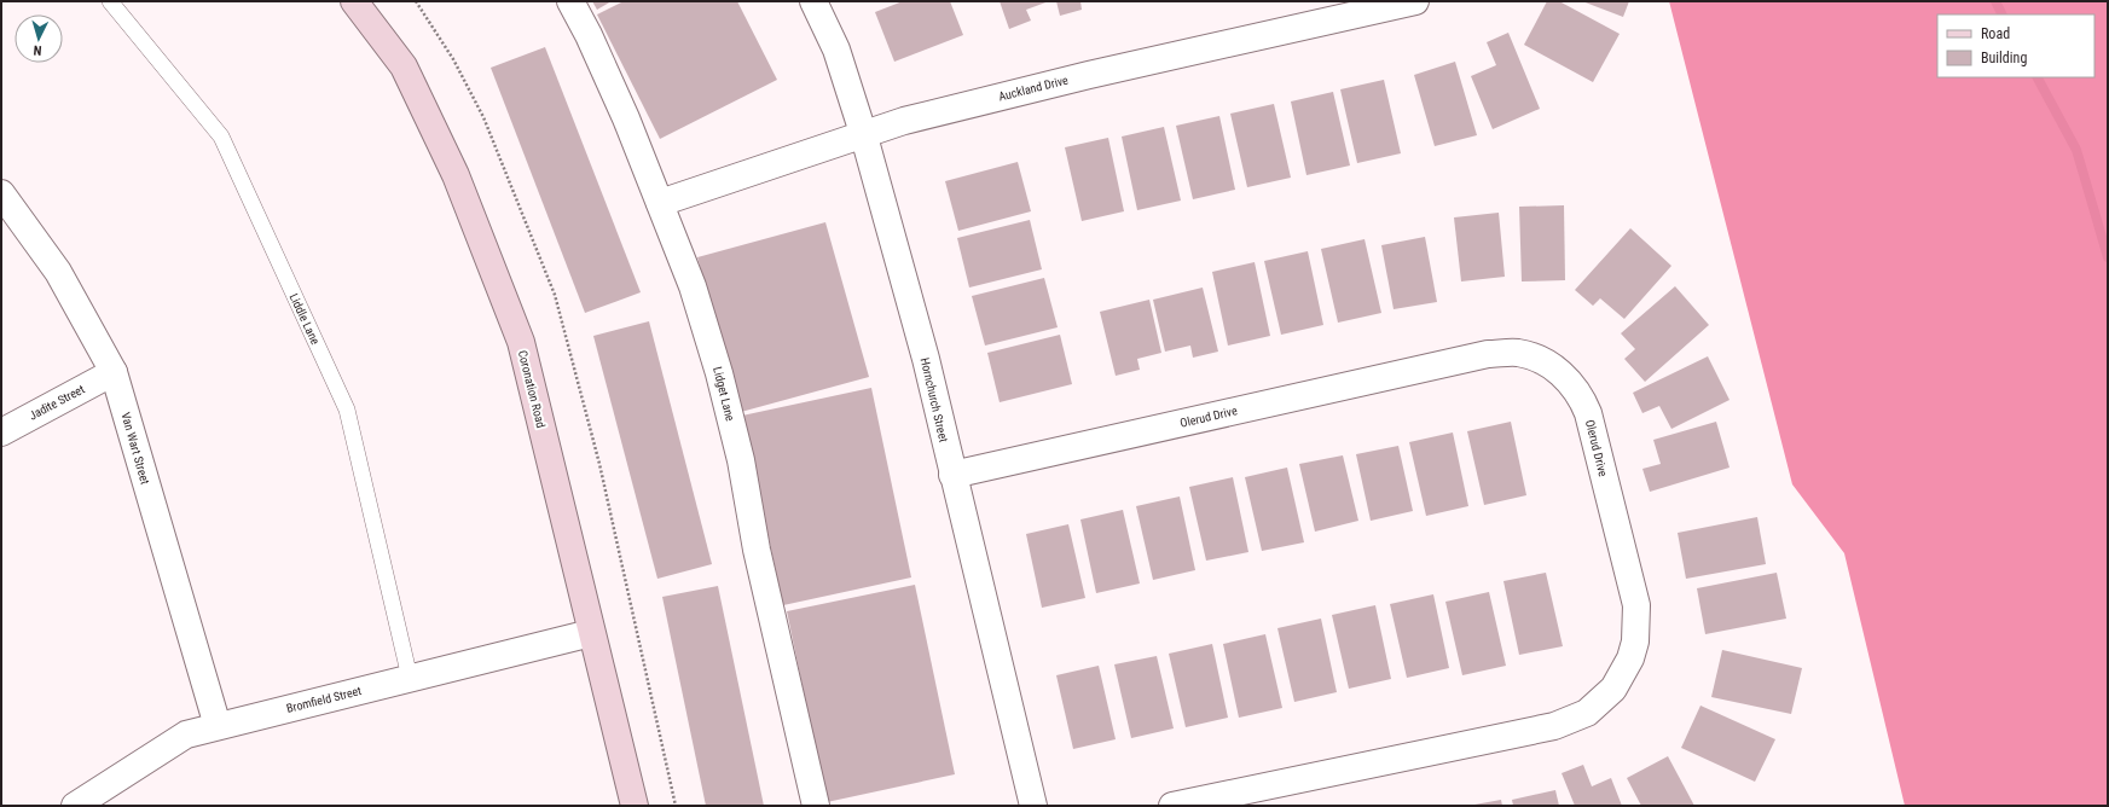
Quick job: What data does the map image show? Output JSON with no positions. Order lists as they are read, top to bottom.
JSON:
{
  "streets": {
    "street": [
      "Auckland Drive",
      "Coronation Road",
      "Lidget Lane",
      "Hornchurch Street",
      "Jadite Street",
      "Olerud Drive",
      "Van Wart Street",
      "Bromfield Street"
    ],
    "lane": ["Liddle Lane"]
  },
  "crossings": [
    ["Auckland Drive", "Lidget Lane"],
    ["Auckland Drive", "Hornchurch Street"],
    ["Liddle Lane", "Bromfield Street"],
    ["Coronation Road", "Bromfield Street"],
    ["Hornchurch Street", "Olerud Drive"],
    ["Jadite Street", "Van Wart Street"],
    ["Van Wart Street", "Bromfield Street"]
  ],
  "legend": ["Road", "Building"],
  "north": "bottom"
}
